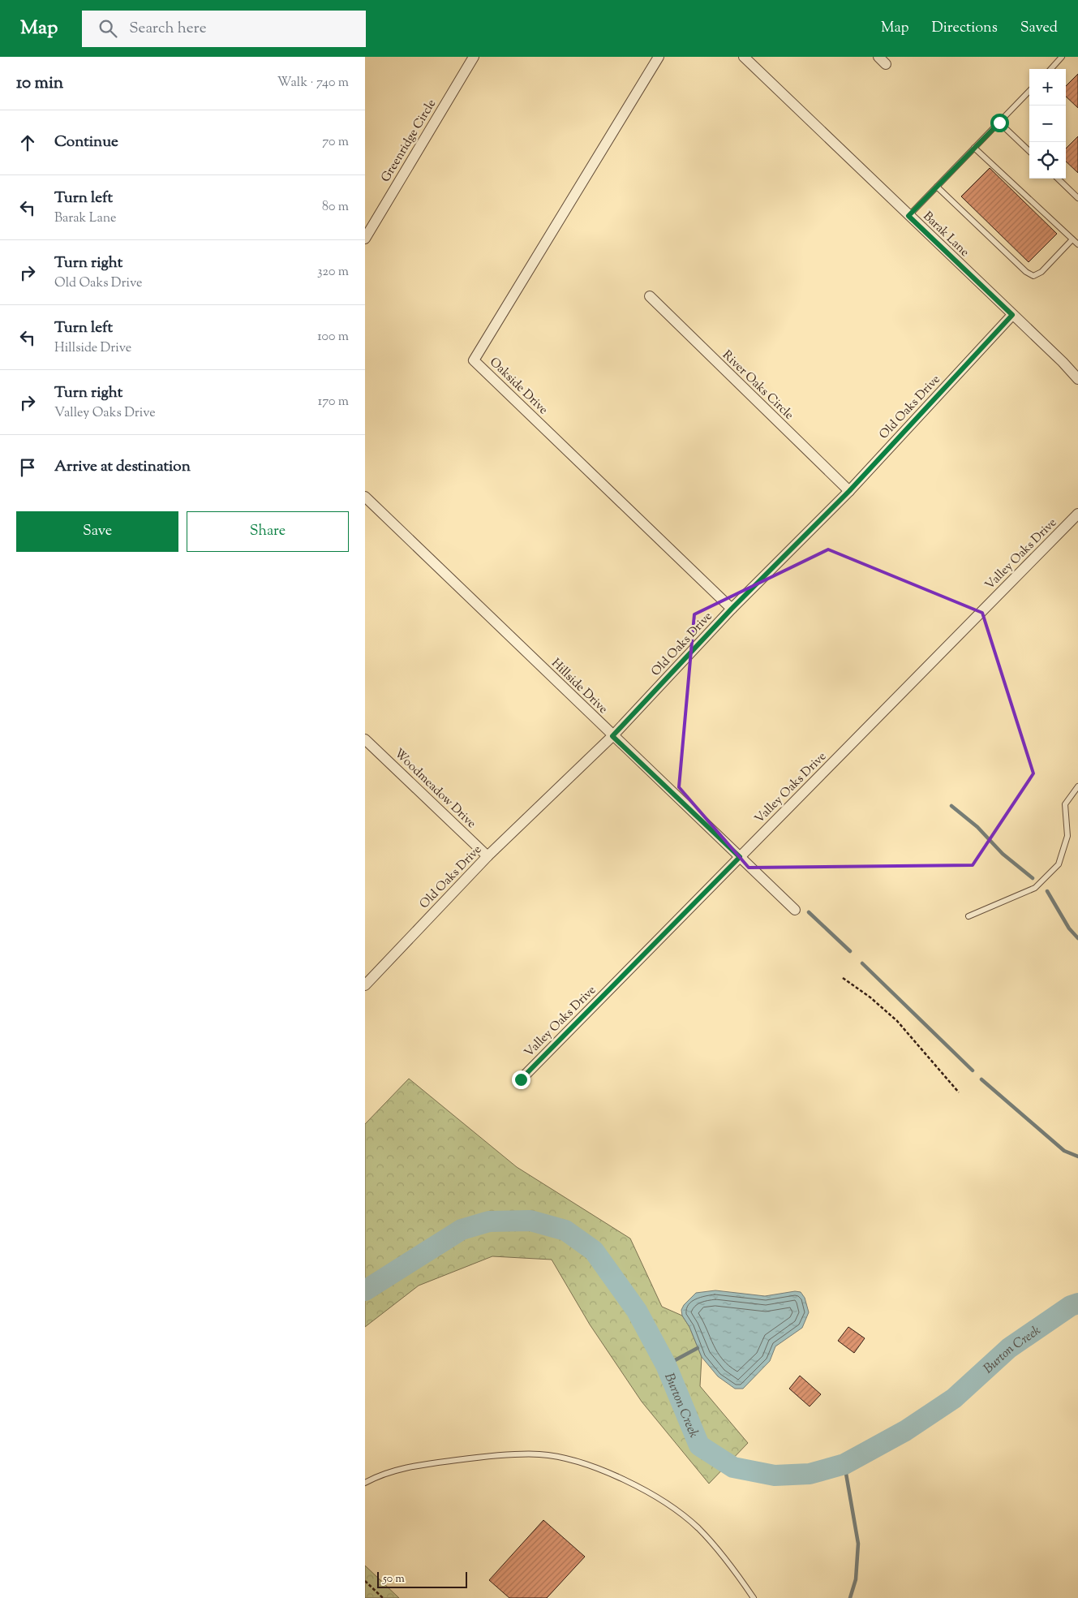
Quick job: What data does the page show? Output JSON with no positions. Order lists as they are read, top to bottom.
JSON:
{
  "streets": {
    "street": [
      "Greenridge Circle",
      "Barak Lane",
      "River Oaks Circle",
      "Oakside Drive",
      "Old Oaks Drive",
      "Valley Oaks Drive",
      "Hillside Drive",
      "Woodmeadow Drive"
    ]
  },
  "crossings": [
    ["Barak Lane", "Old Oaks Drive"],
    ["River Oaks Circle", "Old Oaks Drive"],
    ["Oakside Drive", "Old Oaks Drive"],
    ["Old Oaks Drive", "Hillside Drive"],
    ["Old Oaks Drive", "Woodmeadow Drive"],
    ["Valley Oaks Drive", "Hillside Drive"]
  ],
  "water": ["Burton Creek"],
  "scale_bar": "50 m",
  "page": {
    "header": "Map",
    "search": "Search here",
    "nav": ["Map", "Directions", "Saved"],
    "heading": ["10 min", "Walk · 740 m"],
    "map_buttons": ["+", "−"],
    "list": [
      ["Continue", "70 m"],
      ["Turn left", "Barak Lane", "80 m"],
      ["Turn right", "Old Oaks Drive", "320 m"],
      ["Turn left", "Hillside Drive", "100 m"],
      ["Turn right", "Valley Oaks Drive", "170 m"],
      "Arrive at destination"
    ],
    "buttons": ["Save", "Share"],
    "scale": "50 m"
  }
}
